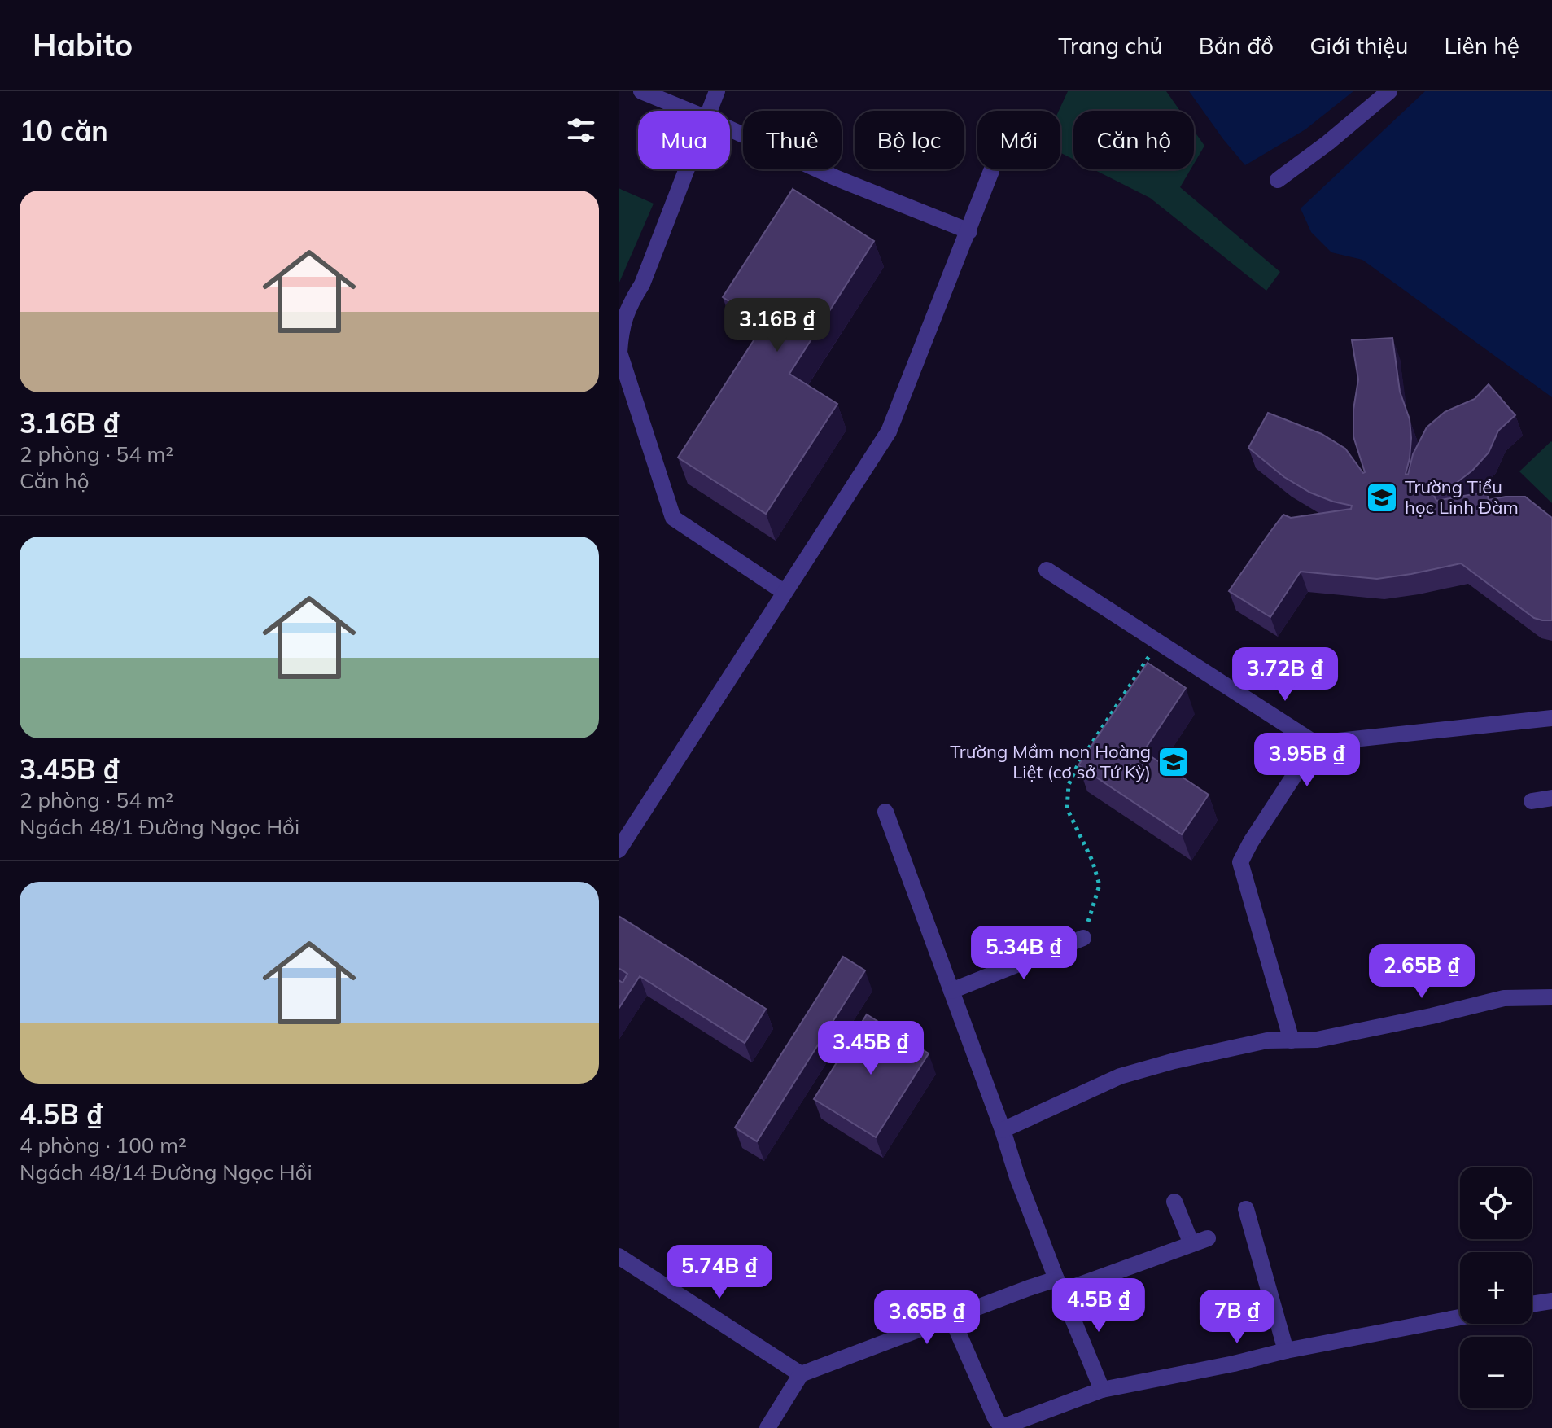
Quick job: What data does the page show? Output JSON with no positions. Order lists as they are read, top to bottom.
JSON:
{
  "places": {
    "school or university": ["Trường Tiểu học Linh Đàm", "Trường Mầm non Hoàng Liệt (cơ sở Tứ Kỳ)"]
  },
  "page": {
    "header": "Habito",
    "nav": [
      "Trang chủ",
      "Bản đồ",
      "Giới thiệu",
      "Liên hệ"
    ],
    "heading": "10 căn",
    "chip": [
      "Mua",
      "Thuê",
      "Bộ lọc",
      "Mới",
      "Căn hộ"
    ],
    "list": [
      {
        "name": "3.16B ₫",
        "note": "2 phòng · 54 m² · Căn hộ"
      },
      {
        "name": "3.45B ₫",
        "note": "2 phòng · 54 m² · Ngách 48/1 Đường Ngọc Hồi"
      },
      {
        "name": "4.5B ₫",
        "note": "4 phòng · 100 m² · Ngách 48/14 Đường Ngọc Hồi"
      }
    ],
    "price": [
      "3.16B ₫",
      "3.72B ₫",
      "3.95B ₫",
      "5.34B ₫",
      "2.65B ₫",
      "3.45B ₫",
      "5.74B ₫",
      "4.5B ₫",
      "7B ₫",
      "3.65B ₫"
    ],
    "map_buttons": ["+", "−"]
  }
}
